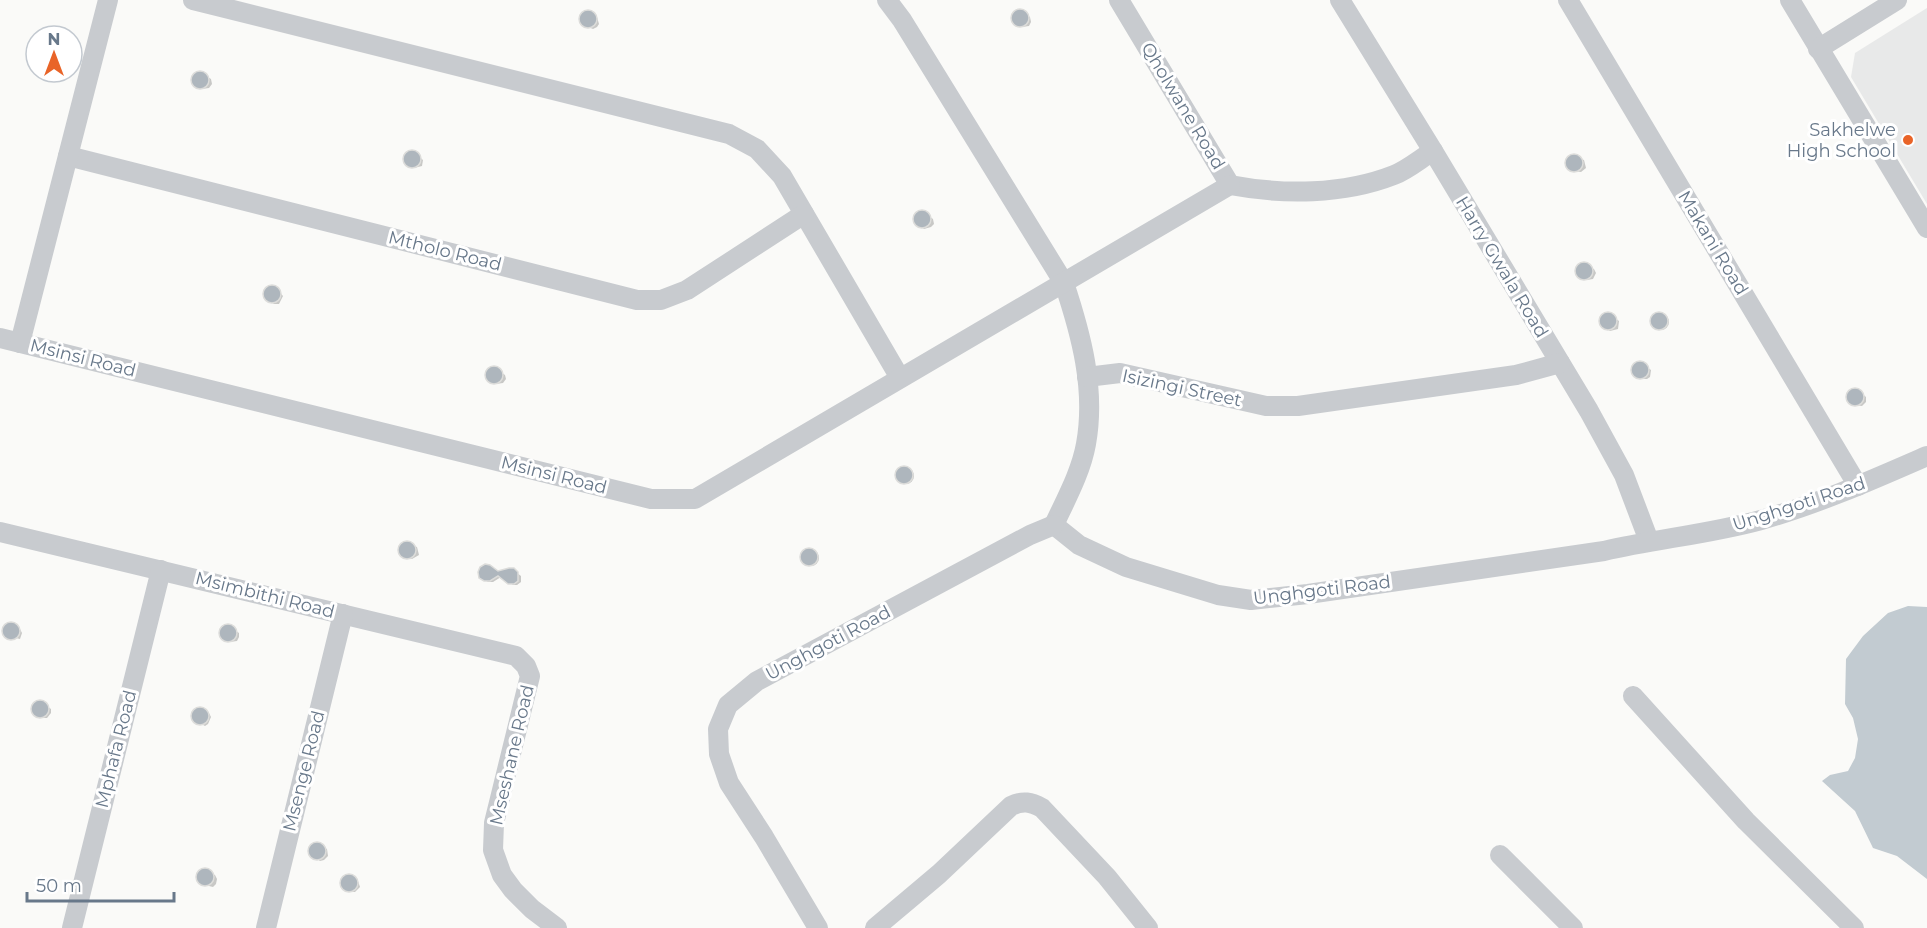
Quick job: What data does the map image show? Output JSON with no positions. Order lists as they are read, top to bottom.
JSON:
{
  "streets": {
    "street": [
      "Qholwane Road",
      "Makani Road",
      "Mtholo Road",
      "Harry Gwala Road",
      "Msinsi Road",
      "Isizingi Street",
      "Unghgoti Road",
      "Msimbithi Road",
      "Mphafa Road",
      "Mseshane Road",
      "Msenge Road"
    ]
  },
  "crossings": [
    ["Qholwane Road", "Harry Gwala Road"],
    ["Qholwane Road", "Msinsi Road"],
    ["Makani Road", "Unghgoti Road"],
    ["Harry Gwala Road", "Isizingi Street"],
    ["Harry Gwala Road", "Unghgoti Road"],
    ["Msimbithi Road", "Mphafa Road"],
    ["Msimbithi Road", "Mseshane Road"],
    ["Msimbithi Road", "Msenge Road"]
  ],
  "places": ["Sakhelwe High School"],
  "scale_bar": "50 m",
  "north": "top"
}
